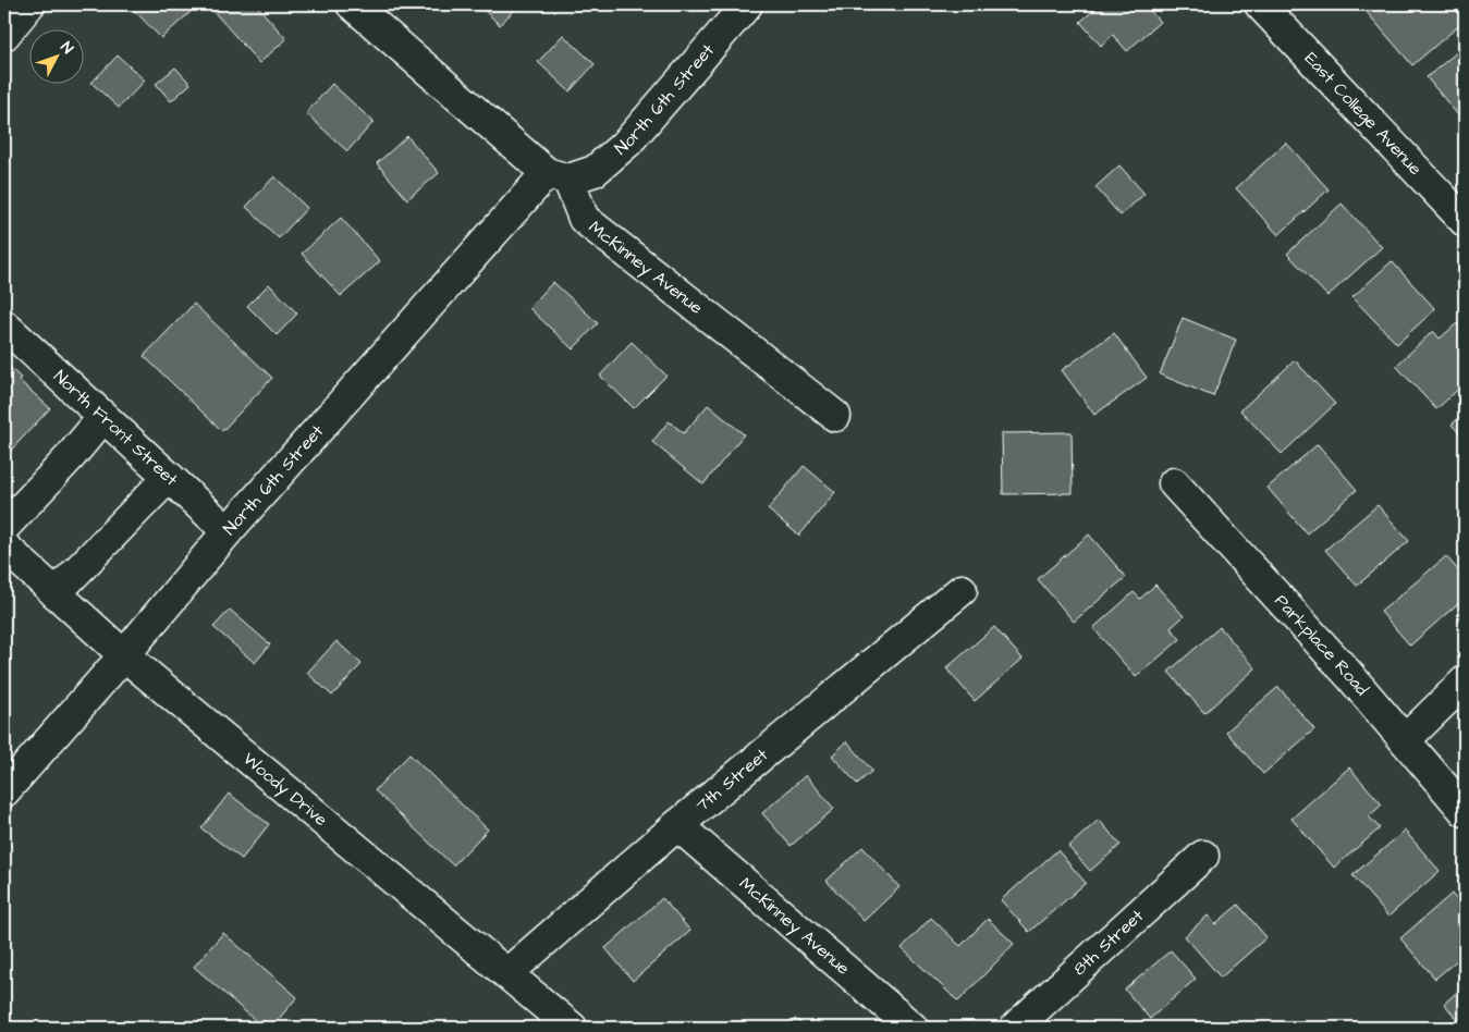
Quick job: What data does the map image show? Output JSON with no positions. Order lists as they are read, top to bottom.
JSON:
{
  "streets": {
    "street": [
      "North 6th Street",
      "East College Avenue",
      "McKinney Avenue",
      "North Front Street",
      "Parkplace Road",
      "7th Street",
      "Woody Drive",
      "8th Street"
    ]
  },
  "crossings": [
    ["North 6th Street", "McKinney Avenue"],
    ["North 6th Street", "North Front Street"],
    ["North 6th Street", "Woody Drive"],
    ["McKinney Avenue", "7th Street"],
    ["7th Street", "Woody Drive"]
  ],
  "north": "top right"
}
